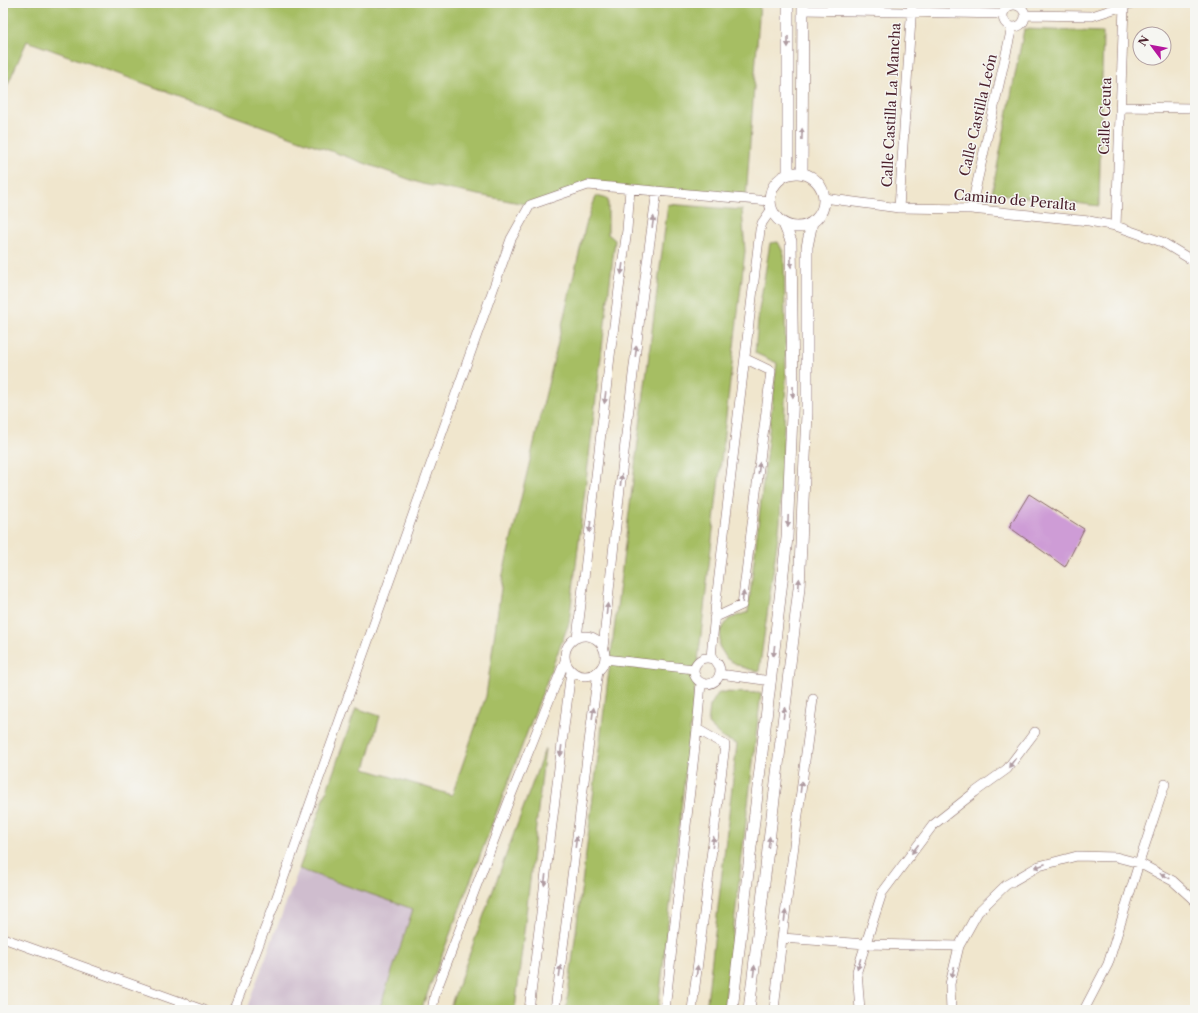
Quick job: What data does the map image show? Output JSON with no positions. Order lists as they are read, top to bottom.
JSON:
{
  "streets": {
    "street": [
      "Calle Castilla La Mancha",
      "Calle Castilla León",
      "Calle Ceuta",
      "Camino de Peralta"
    ]
  },
  "crossings": [
    ["Calle Castilla La Mancha", "Camino de Peralta"],
    ["Calle Castilla León", "Camino de Peralta"],
    ["Calle Ceuta", "Camino de Peralta"]
  ],
  "north": "top left"
}
